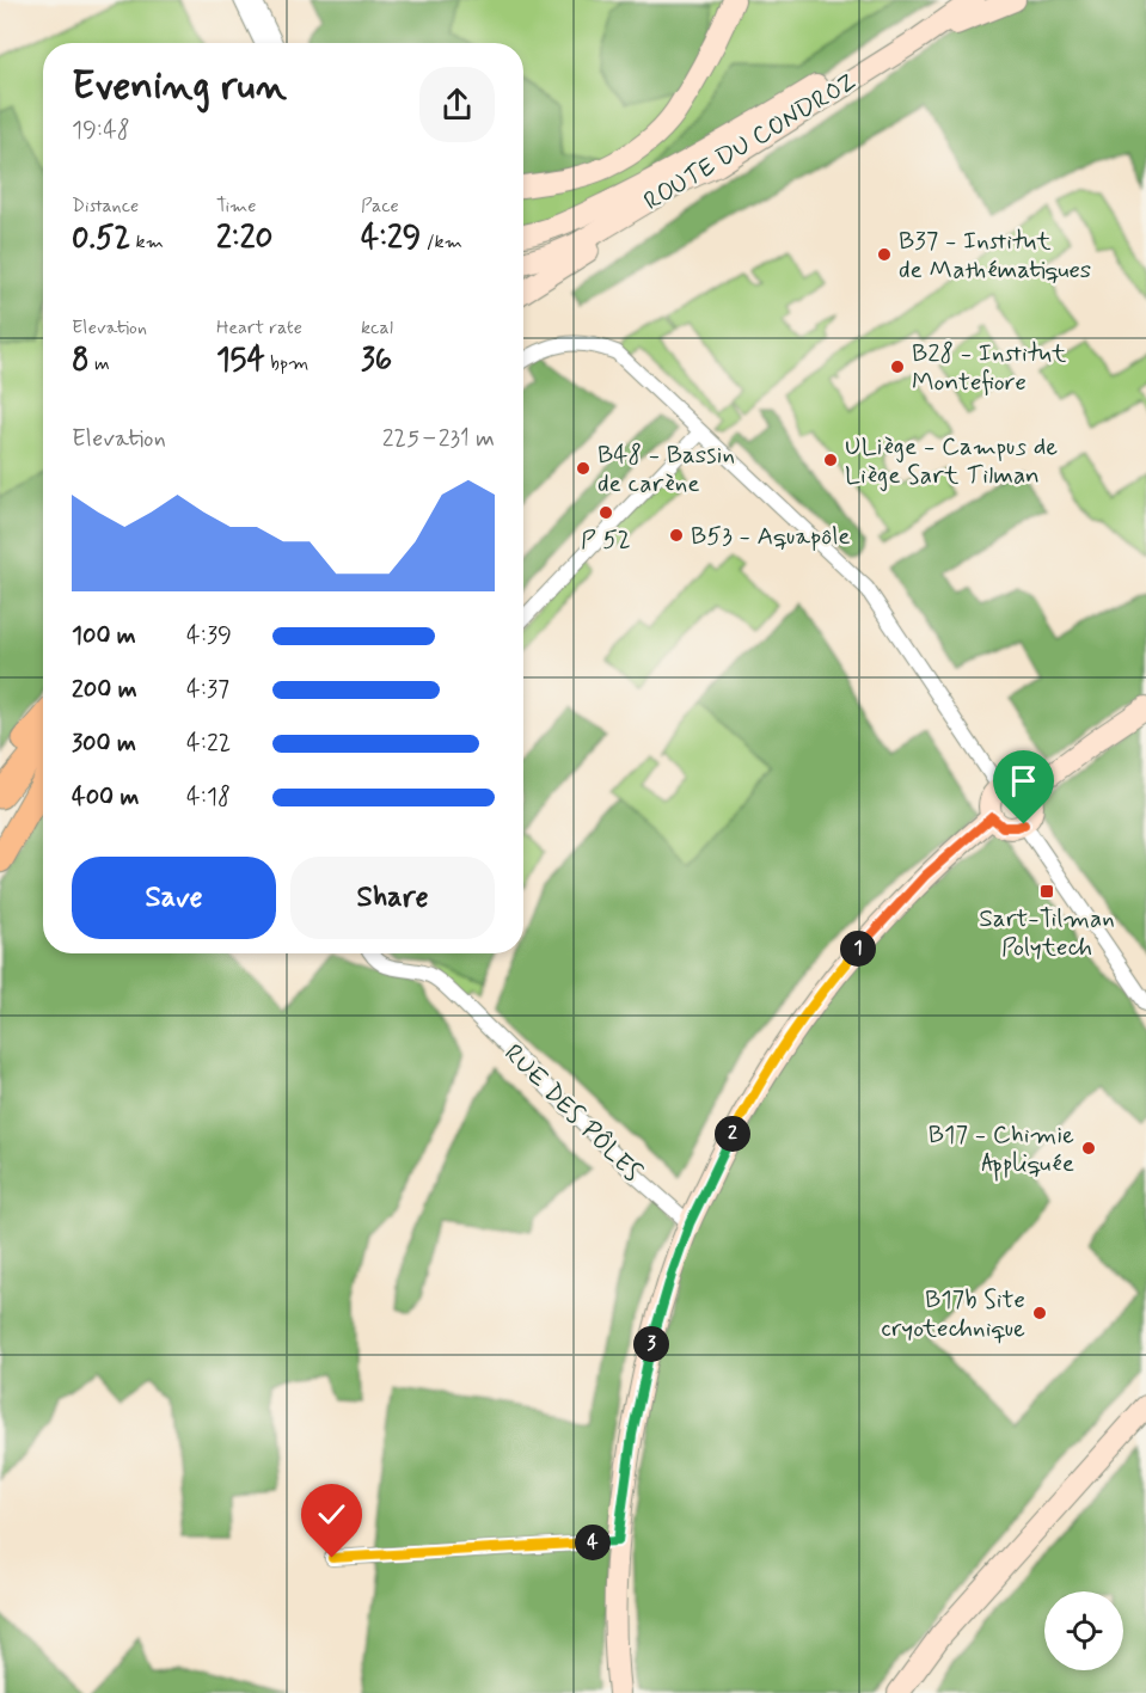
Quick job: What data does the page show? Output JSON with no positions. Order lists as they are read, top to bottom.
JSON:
{
  "streets": {
    "main road": ["ROUTE DU CONDROZ"],
    "street": ["RUE DES PÔLES"]
  },
  "places": {
    "other": [
      "B37 - Institut de Mathématiques",
      "B28 - Institut Montefiore",
      "ULiège - Campus de Liège Sart Tilman",
      "B48 - Bassin de carène",
      "P 52",
      "B53 - Aquapôle",
      "B17 - Chimie Appliquée",
      "B17b Site cryotechnique"
    ],
    "transit": ["Sart-Tilman Polytech"]
  },
  "page": {
    "heading": ["Evening run", "19:48"],
    "stats": [
      ["Distance", "0.52 km"],
      ["Time", "2:20"],
      ["Pace", "4:29 /km"],
      ["Elevation", "8 m"],
      ["Heart rate", "154 bpm"],
      ["kcal", "36"]
    ],
    "chart": ["Elevation", "225–231 m"],
    "list": [
      {
        "name": "100 m",
        "note": "4:39"
      },
      {
        "name": "200 m",
        "note": "4:37"
      },
      {
        "name": "300 m",
        "note": "4:22"
      },
      {
        "name": "400 m",
        "note": "4:18"
      }
    ],
    "buttons": ["Save", "Share"],
    "pins": [
      "1",
      "2",
      "3",
      "4"
    ]
  }
}
